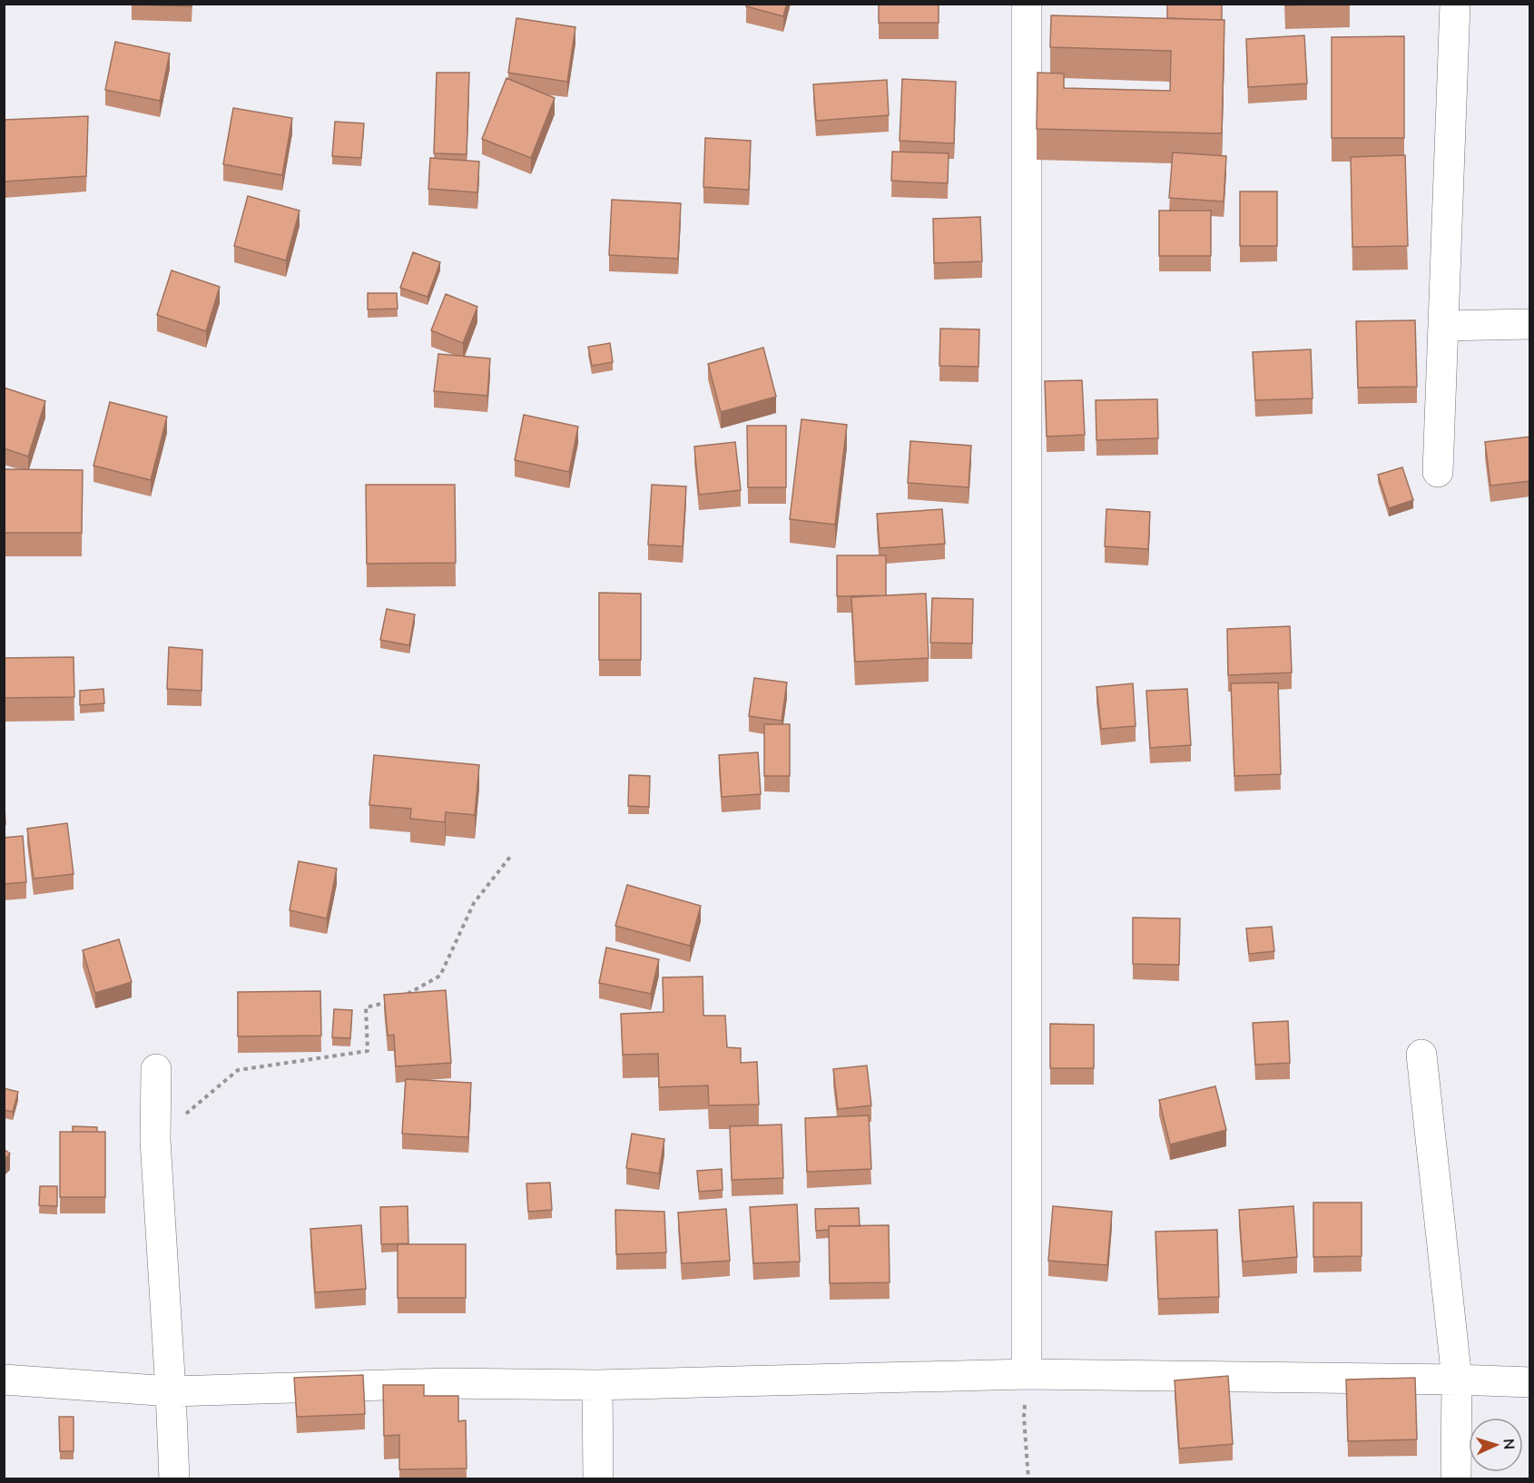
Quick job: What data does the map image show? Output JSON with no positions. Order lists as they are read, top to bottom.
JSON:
{
  "north": "right"
}
